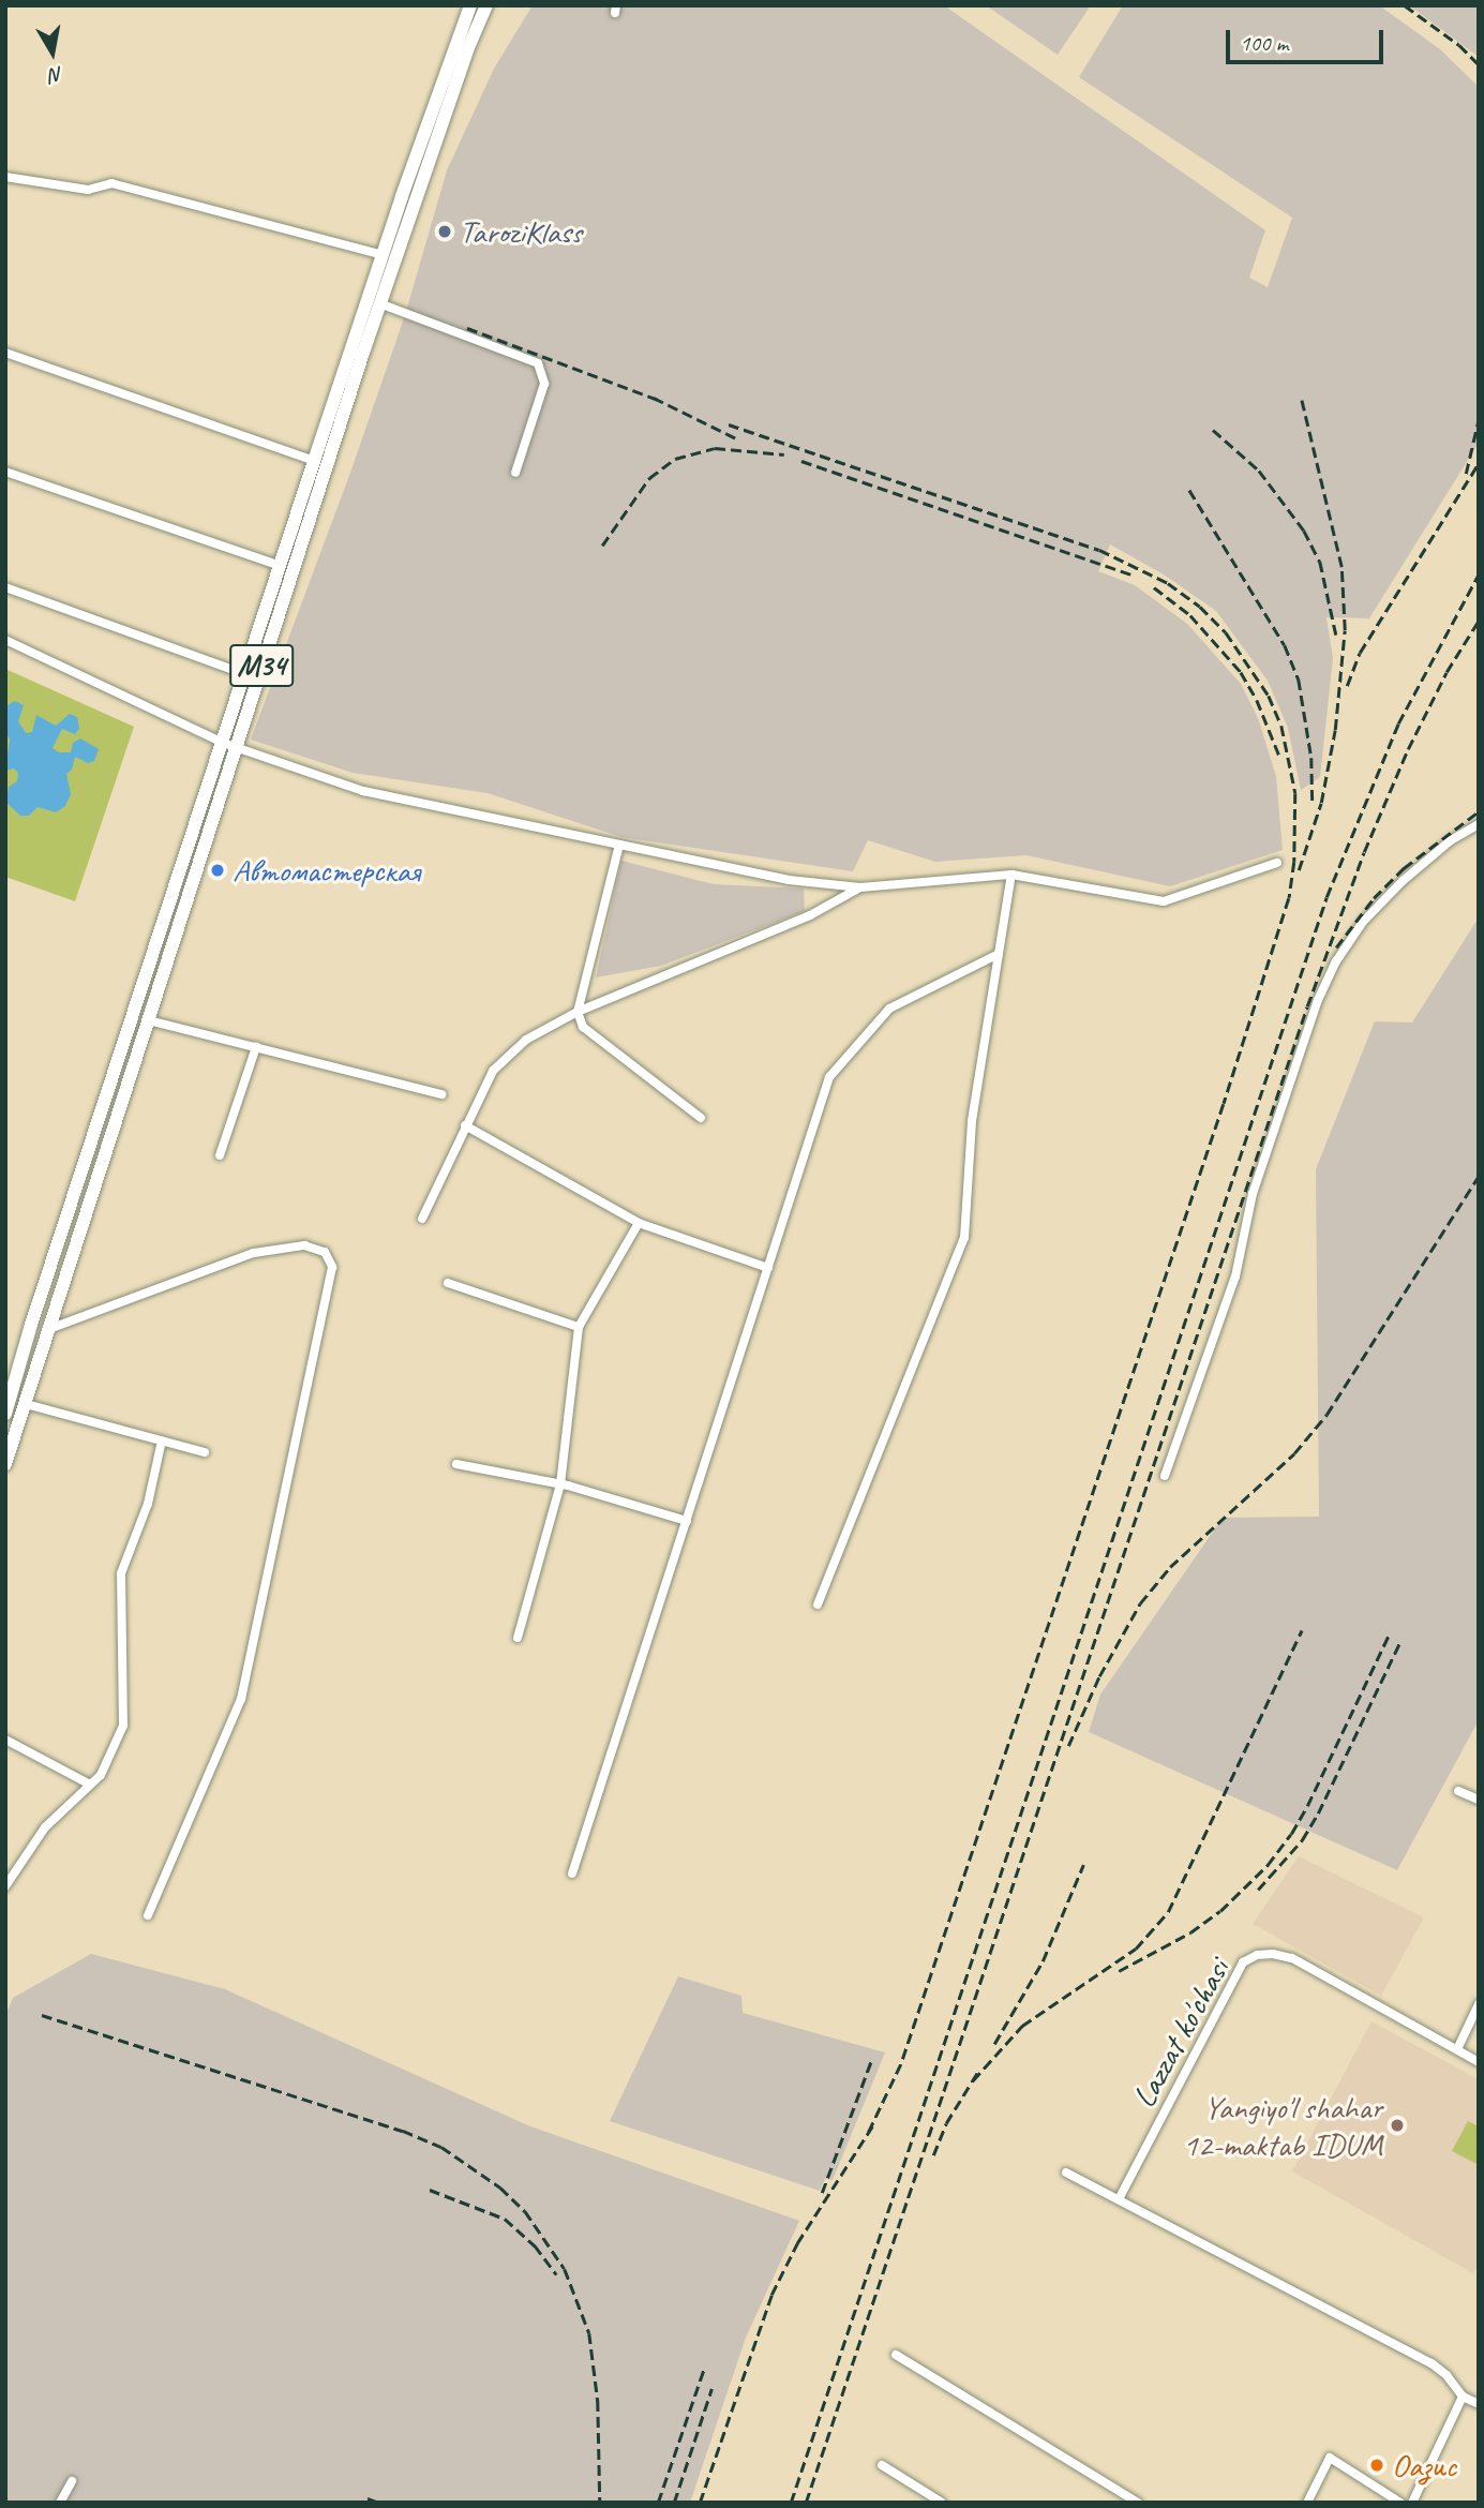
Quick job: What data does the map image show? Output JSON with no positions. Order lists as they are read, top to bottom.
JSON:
{
  "streets": {
    "main road": ["M34"],
    "street": ["Lazzat ko'chasi"]
  },
  "places": [
    "TaroziKlass",
    "Автомастерская",
    "Yangiyo'l shahar 12-maktab IDUM",
    "Оазис"
  ],
  "scale_bar": "100 m",
  "north": "bottom"
}
